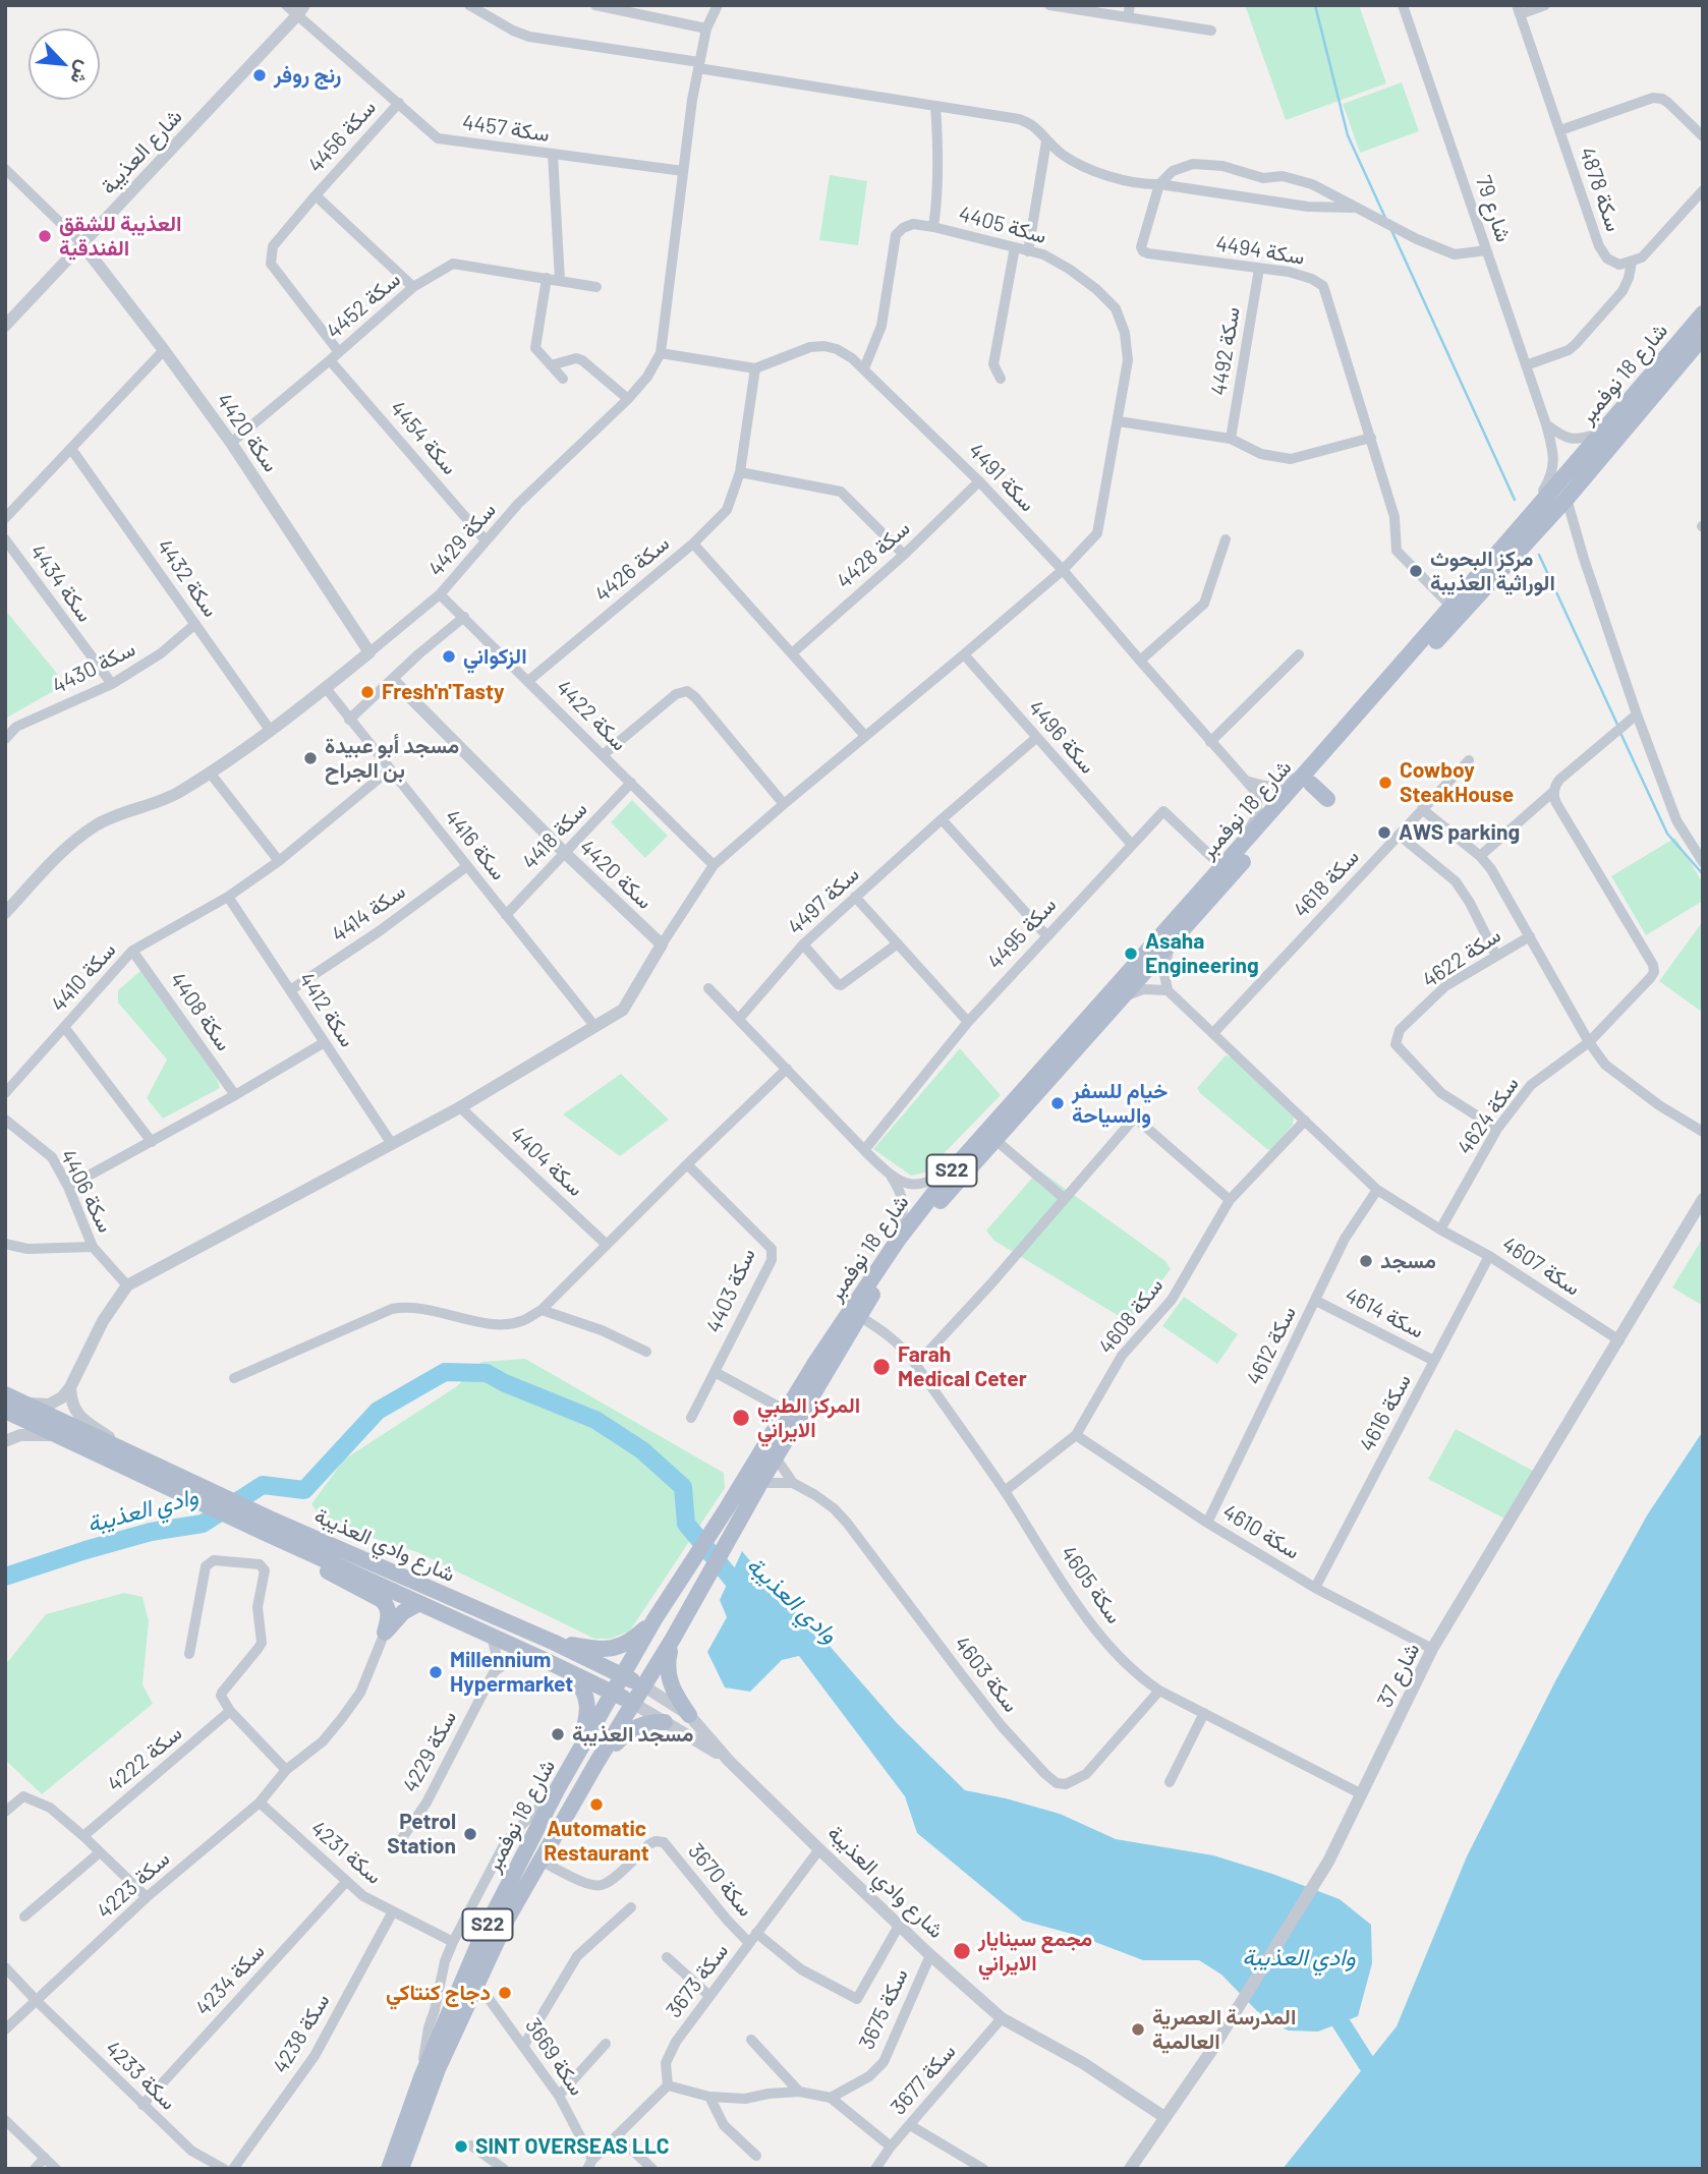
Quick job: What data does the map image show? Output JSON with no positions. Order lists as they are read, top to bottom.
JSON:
{
  "streets": {
    "main road": ["شارع 18 نوفمبر", "S22", "شارع وادي العذيبة"],
    "street": [
      "سكة 4457",
      "سكة 4456",
      "شارع العذيبة",
      "سكة 4878",
      "79 شارع",
      "سكة 4405",
      "سكة 4494",
      "سكة 4452",
      "سكة 4492",
      "سكة 4420",
      "سكة 4454",
      "سكة 4491",
      "سكة 4429",
      "سكة 4428",
      "سكة 4426",
      "سكة 4432",
      "سكة 4434",
      "سكة 4430",
      "سكة 4422",
      "سكة 4496",
      "سكة 4418",
      "سكة 4416",
      "سكة 4618",
      "سكة 4497",
      "سكة 4414",
      "سكة 4495",
      "سكة 4622",
      "سكة 4410",
      "سكة 4412",
      "سكة 4408",
      "سكة 4624",
      "سكة 4404",
      "سكة 4406",
      "سكة 4607",
      "سكة 4403",
      "سكة 4614",
      "سكة 4608",
      "سكة 4612",
      "سكة 4616",
      "سكة 4610",
      "سكة 4605",
      "سكة 4603",
      "شارع 37",
      "سكة 4229",
      "سكة 4222",
      "سكة 4231",
      "سكة 3670",
      "سكة 4223",
      "سكة 4234",
      "سكة 3673",
      "سكة 3675",
      "سكة 4238",
      "سكة 3669",
      "سكة 4233",
      "سكة 3677"
    ]
  },
  "crossings": [
    ["سكة 4457", "سكة 4456"],
    ["سكة 4457", "شارع العذيبة"],
    ["سكة 4457", "سكة 4429"],
    ["سكة 4456", "سكة 4452"],
    ["شارع العذيبة", "سكة 4420"],
    ["79 شارع", "شارع 18 نوفمبر"],
    ["سكة 4405", "سكة 4420"],
    ["سكة 4405", "سكة 4491"],
    ["سكة 4405", "سكة 4422"],
    ["سكة 4405", "سكة 4496"],
    ["سكة 4494", "سكة 4492"],
    ["سكة 4494", "شارع 18 نوفمبر"],
    ["سكة 4452", "سكة 4420"],
    ["سكة 4452", "سكة 4454"],
    ["شارع 18 نوفمبر", "سكة 4491"],
    ["شارع 18 نوفمبر", "سكة 4495"],
    ["شارع 18 نوفمبر", "شارع وادي العذيبة"],
    ["شارع 18 نوفمبر", "سكة 4605"],
    ["شارع 18 نوفمبر", "سكة 4603"],
    ["شارع 18 نوفمبر", "سكة 3670"],
    ["شارع 18 نوفمبر", "سكة 3669"],
    ["سكة 4420", "سكة 4429"],
    ["سكة 4420", "سكة 4418"],
    ["سكة 4454", "سكة 4429"],
    ["سكة 4491", "سكة 4428"],
    ["سكة 4491", "سكة 4426"],
    ["سكة 4429", "سكة 4432"],
    ["سكة 4429", "سكة 4422"],
    ["سكة 4429", "سكة 4416"],
    ["سكة 4426", "سكة 4422"],
    ["سكة 4432", "سكة 4430"],
    ["سكة 4434", "سكة 4430"],
    ["سكة 4422", "سكة 4418"],
    ["سكة 4496", "سكة 4497"],
    ["سكة 4496", "سكة 4495"],
    ["سكة 4418", "سكة 4416"],
    ["سكة 4416", "سكة 4414"],
    ["سكة 4416", "سكة 4410"],
    ["سكة 4414", "سكة 4412"],
    ["سكة 4622", "سكة 4624"],
    ["سكة 4410", "سكة 4412"],
    ["سكة 4410", "سكة 4408"],
    ["سكة 4624", "سكة 4607"],
    ["سكة 4607", "سكة 4616"],
    ["سكة 4607", "شارع 37"],
    ["سكة 4614", "سكة 4612"],
    ["سكة 4614", "سكة 4616"],
    ["سكة 4608", "سكة 4610"],
    ["سكة 4608", "سكة 4605"],
    ["سكة 4612", "سكة 4610"],
    ["سكة 4616", "سكة 4610"],
    ["سكة 4610", "شارع 37"],
    ["شارع وادي العذيبة", "شارع 37"],
    ["شارع وادي العذيبة", "سكة 4229"],
    ["شارع وادي العذيبة", "سكة 3673"],
    ["شارع وادي العذيبة", "سكة 3675"],
    ["شارع وادي العذيبة", "سكة 3677"],
    ["سكة 4605", "سكة 4603"],
    ["سكة 4605", "شارع 37"],
    ["سكة 4231", "سكة 4223"],
    ["سكة 4231", "سكة 4234"],
    ["سكة 4231", "سكة 4238"],
    ["سكة 3670", "سكة 3673"],
    ["سكة 4223", "سكة 4233"],
    ["سكة 4234", "سكة 4233"]
  ],
  "water": ["وادي العذيبة"],
  "places": [
    "رنج روفر",
    "العذيبة للشقق الفندقية",
    "مركز البحوث الوراثية العذيبة",
    "الزكواني",
    "Fresh'n'Tasty",
    "مسجد أبو عبيدة بن الجراح",
    "Cowboy SteakHouse",
    "AWS parking",
    "Asaha Engineering",
    "خيام للسفر والسياحة",
    "مسجد",
    "Farah Medical Ceter",
    "المركز الطبي الايراني",
    "Millennium Hypermarket",
    "مسجد العذيبة",
    "Automatic Restaurant",
    "Petrol Station",
    "مجمع سينايار الايراني",
    "دجاج كنتاكي",
    "المدرسة العصرية العالمية",
    "SINT OVERSEAS LLC"
  ],
  "north": "bottom right"
}
